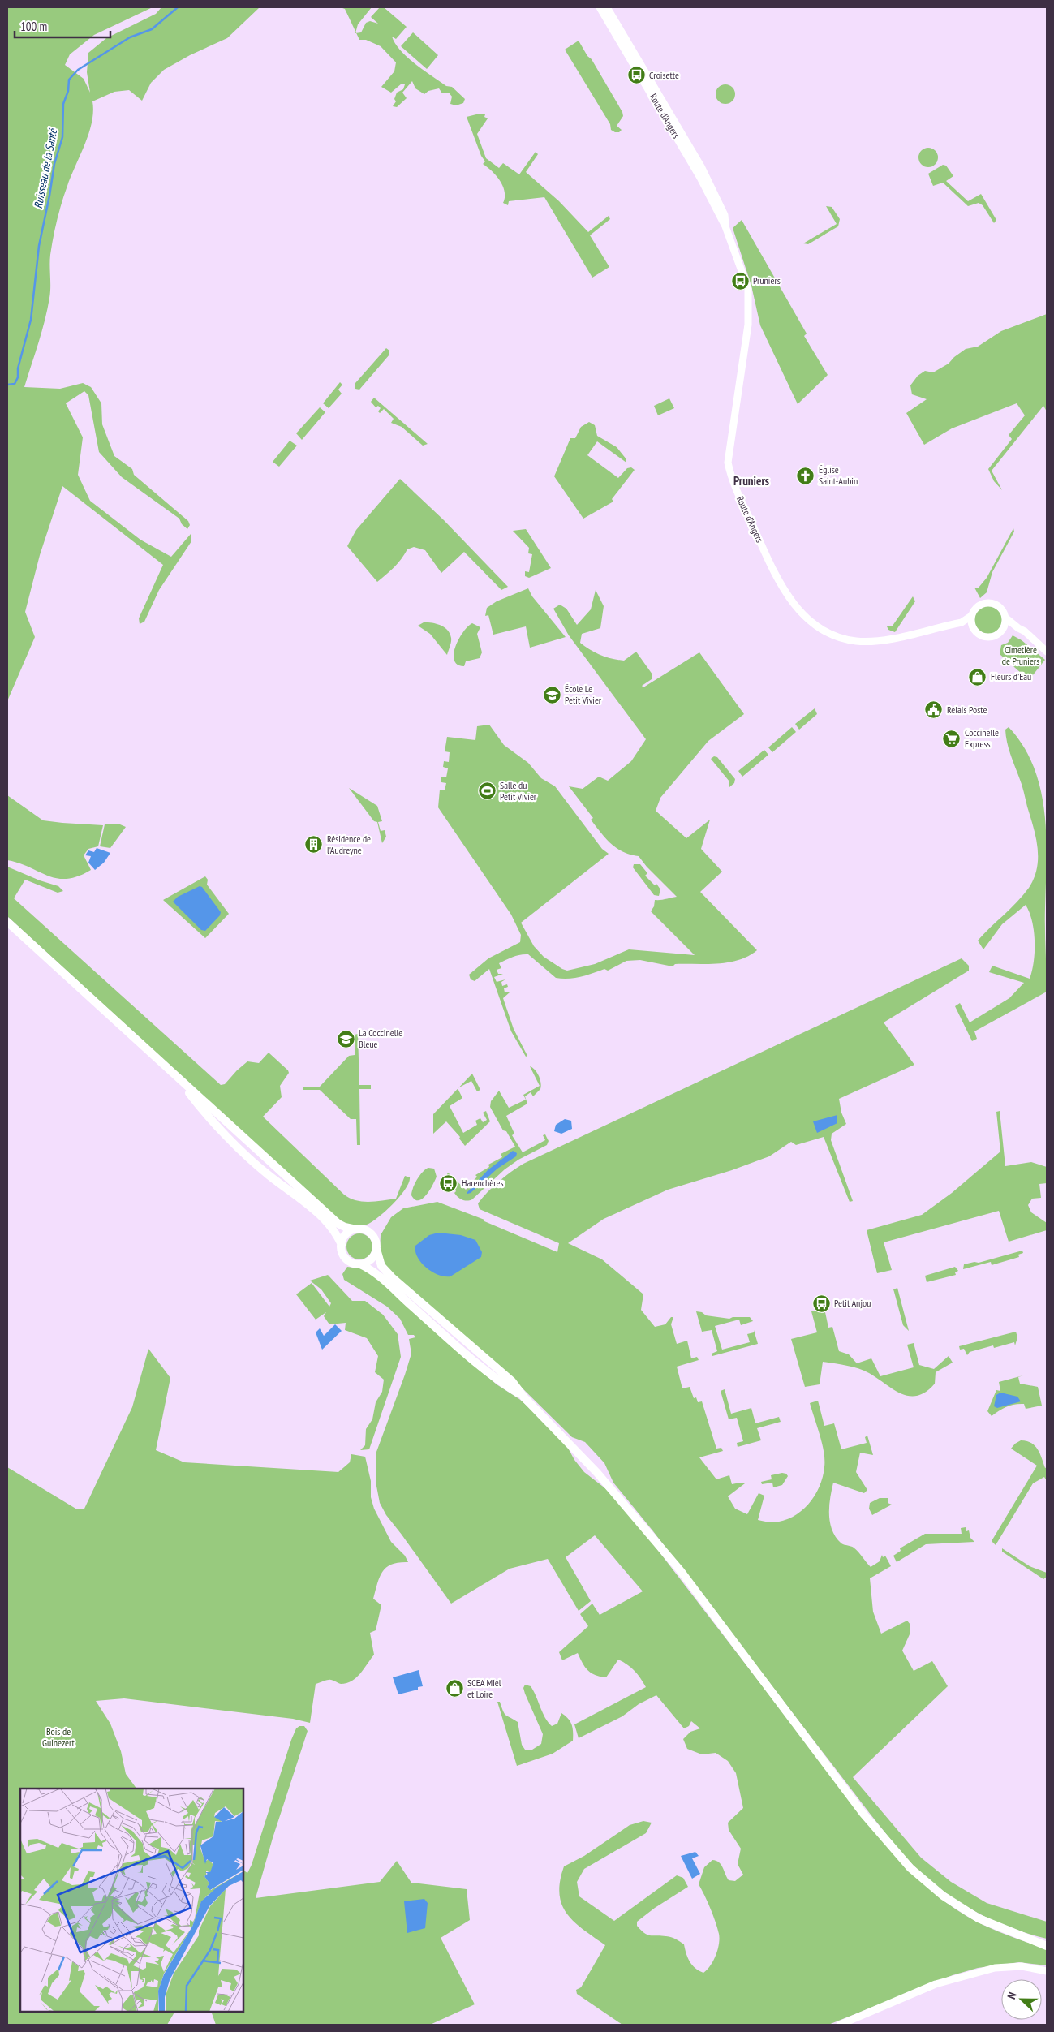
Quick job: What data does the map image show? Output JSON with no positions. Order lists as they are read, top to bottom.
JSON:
{
  "streets": {
    "street": ["Route d'Angers"]
  },
  "districts": ["Pruniers"],
  "water": ["Ruisseau de la Santé"],
  "parks": ["Cimetière de Pruniers", "Bois de Guinezert"],
  "places": {
    "bus stop": [
      "Croisette",
      "Pruniers",
      "Harenchères",
      "Petit Anjou"
    ],
    "church": ["Église Saint-Aubin"],
    "shop": ["Fleurs d'Eau", "SCEA Miel et Loire"],
    "school or university": ["École Le Petit Vivier", "La Coccinelle Bleue"],
    "public building": ["Relais Poste"],
    "supermarket": ["Coccinelle Express"],
    "sports": ["Salle du Petit Vivier"],
    "building": ["Résidence de l'Audreyne"]
  },
  "scale_bar": "100 m",
  "north": "left"
}
